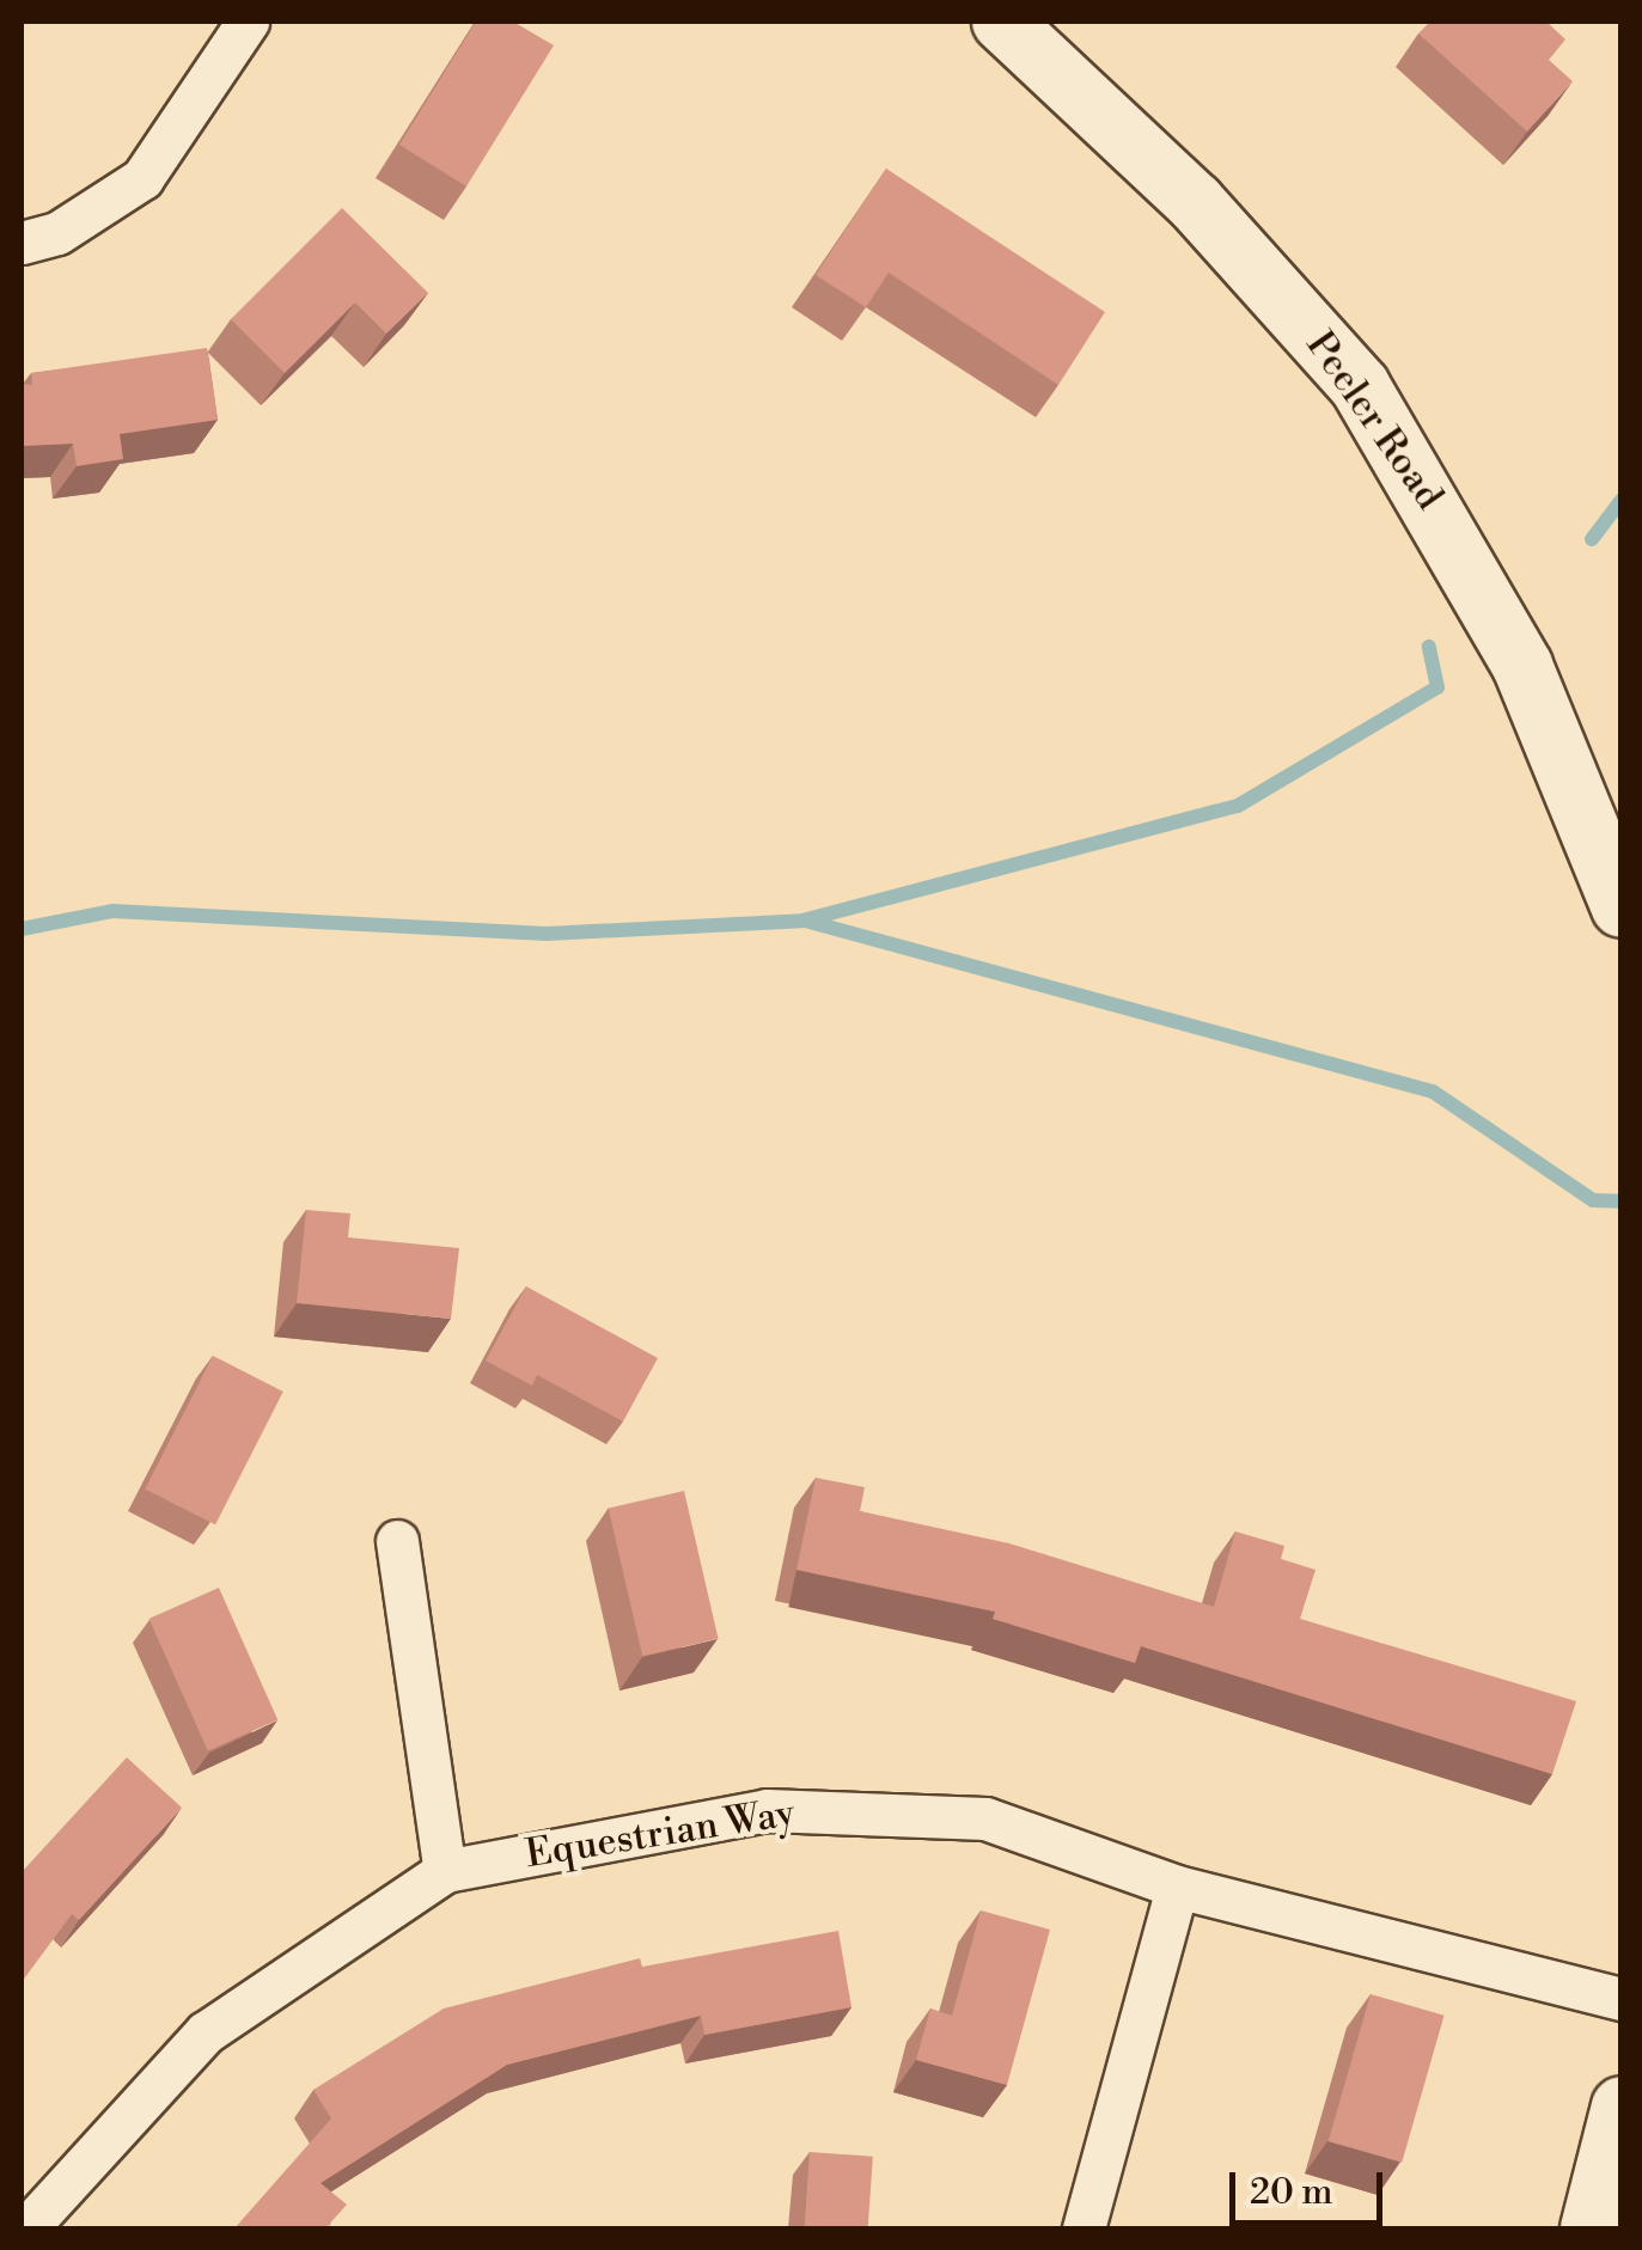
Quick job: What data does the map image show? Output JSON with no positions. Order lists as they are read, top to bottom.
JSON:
{
  "streets": {
    "street": ["Peeler Road", "Equestrian Way"]
  },
  "scale_bar": "20 m"
}
